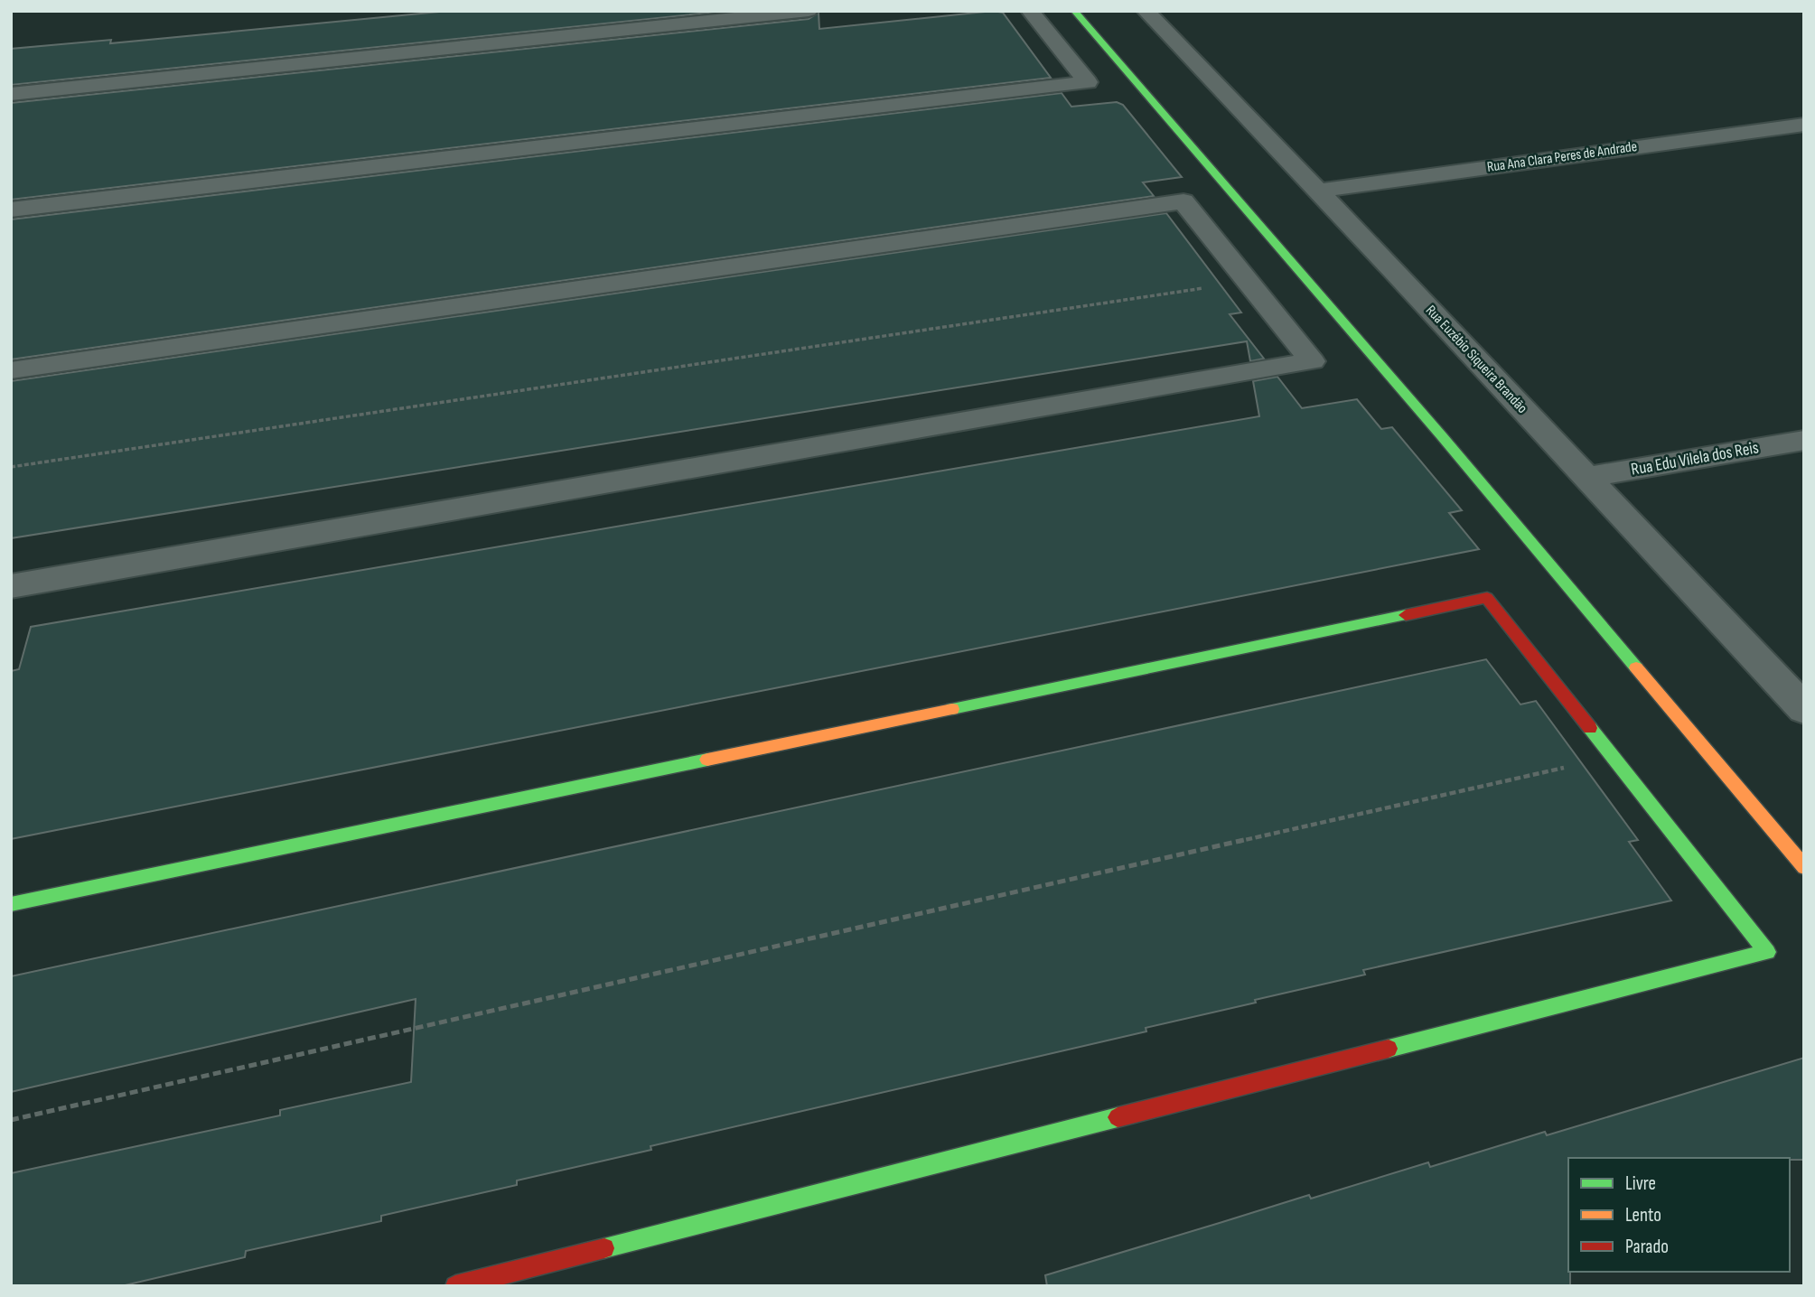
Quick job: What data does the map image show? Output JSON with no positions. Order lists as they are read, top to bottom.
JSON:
{
  "streets": {
    "street": ["Rua Ana Clara Peres de Andrade", "Rua Euzébio Siqueira Brandão", "Rua Edu Vilela dos Reis"]
  },
  "crossings": [
    ["Rua Ana Clara Peres de Andrade", "Rua Euzébio Siqueira Brandão"],
    ["Rua Euzébio Siqueira Brandão", "Rua Edu Vilela dos Reis"]
  ],
  "legend": ["Livre", "Lento", "Parado"]
}
